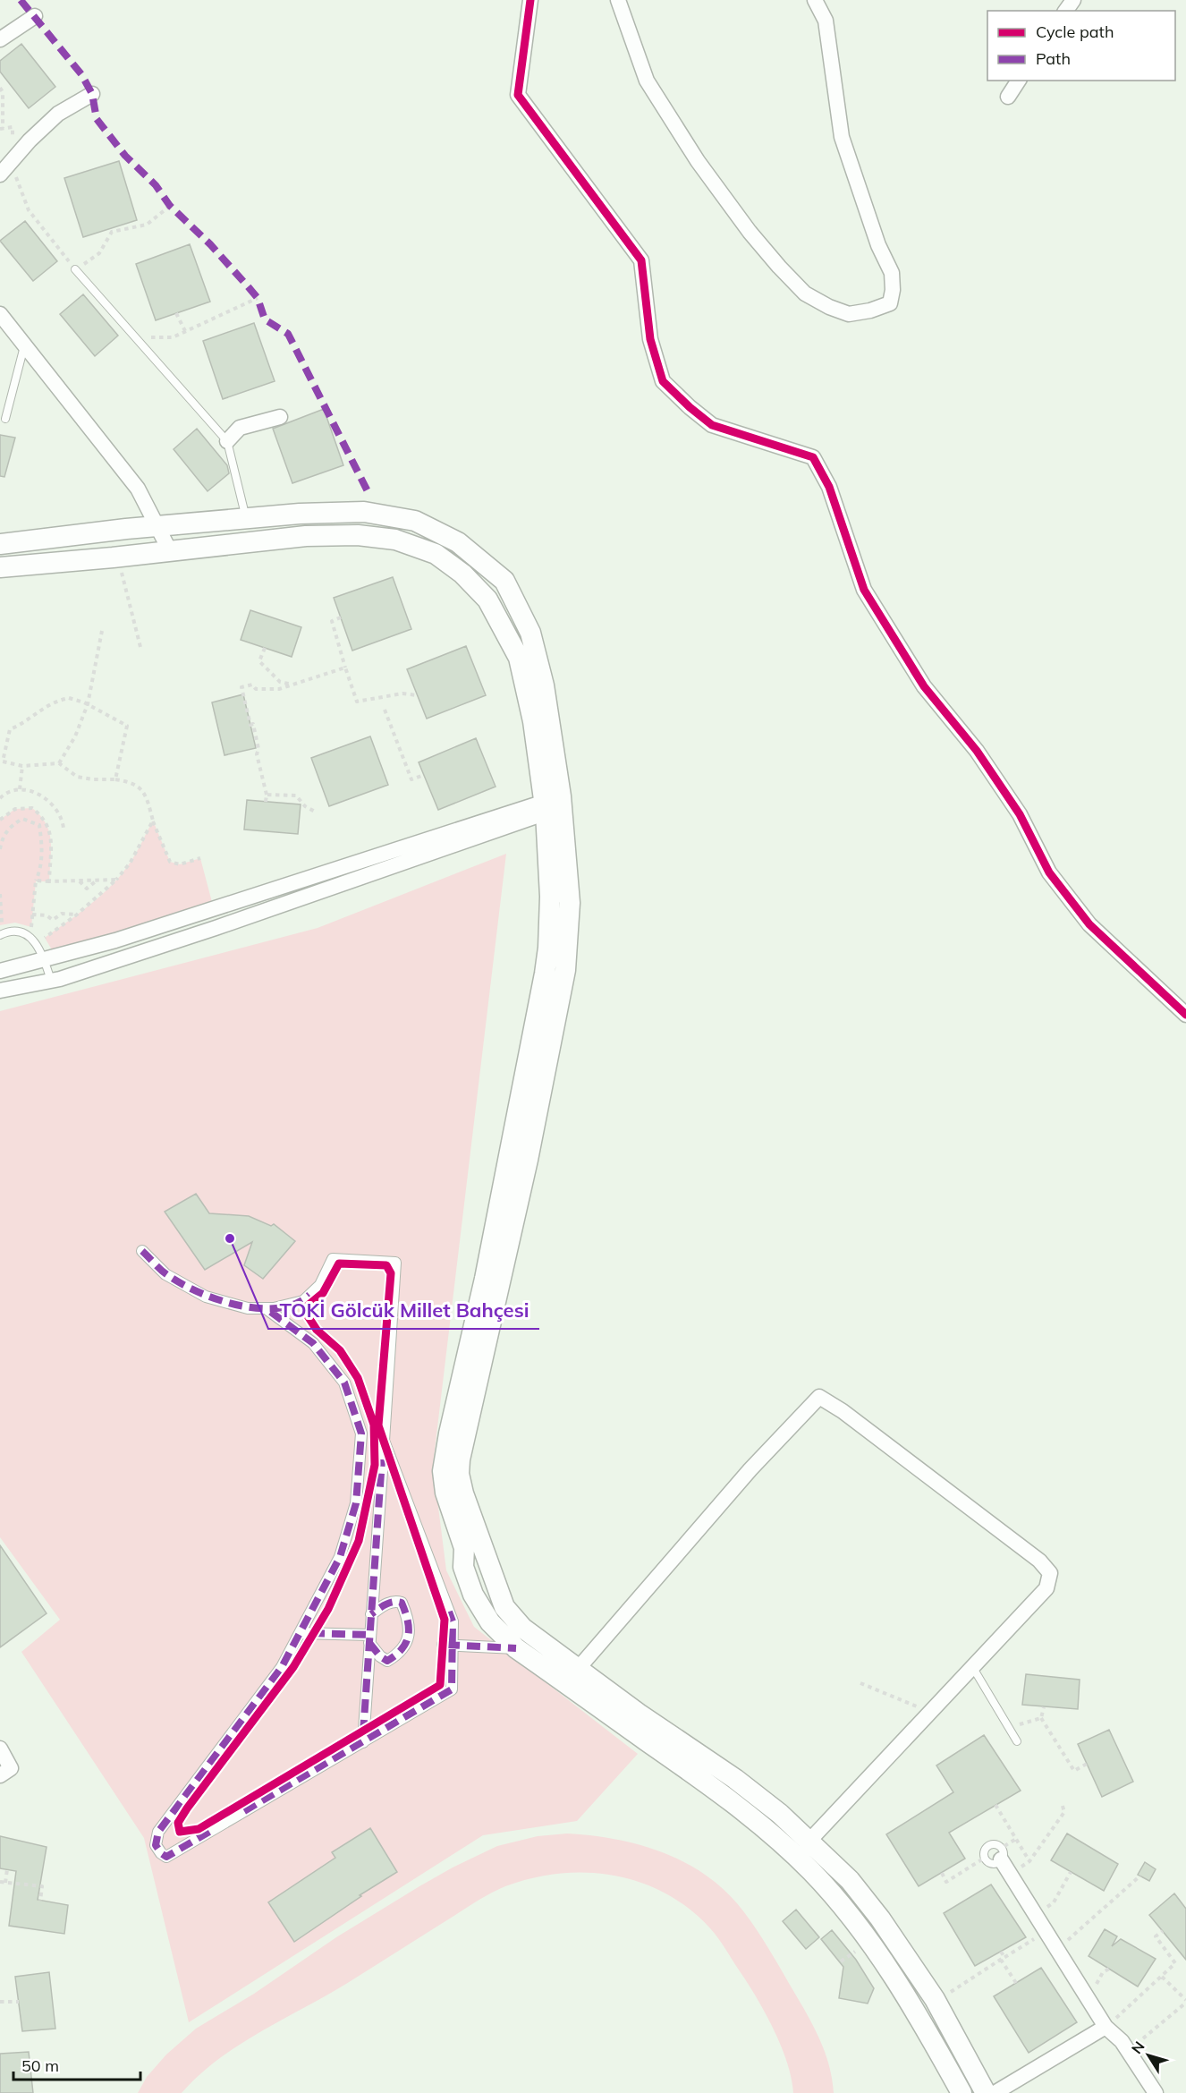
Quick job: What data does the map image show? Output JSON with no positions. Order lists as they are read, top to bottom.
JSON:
{
  "places": ["TOKİ Gölcük Millet Bahçesi"],
  "legend": ["Cycle path", "Path"],
  "scale_bar": "50 m",
  "north": "top left"
}
